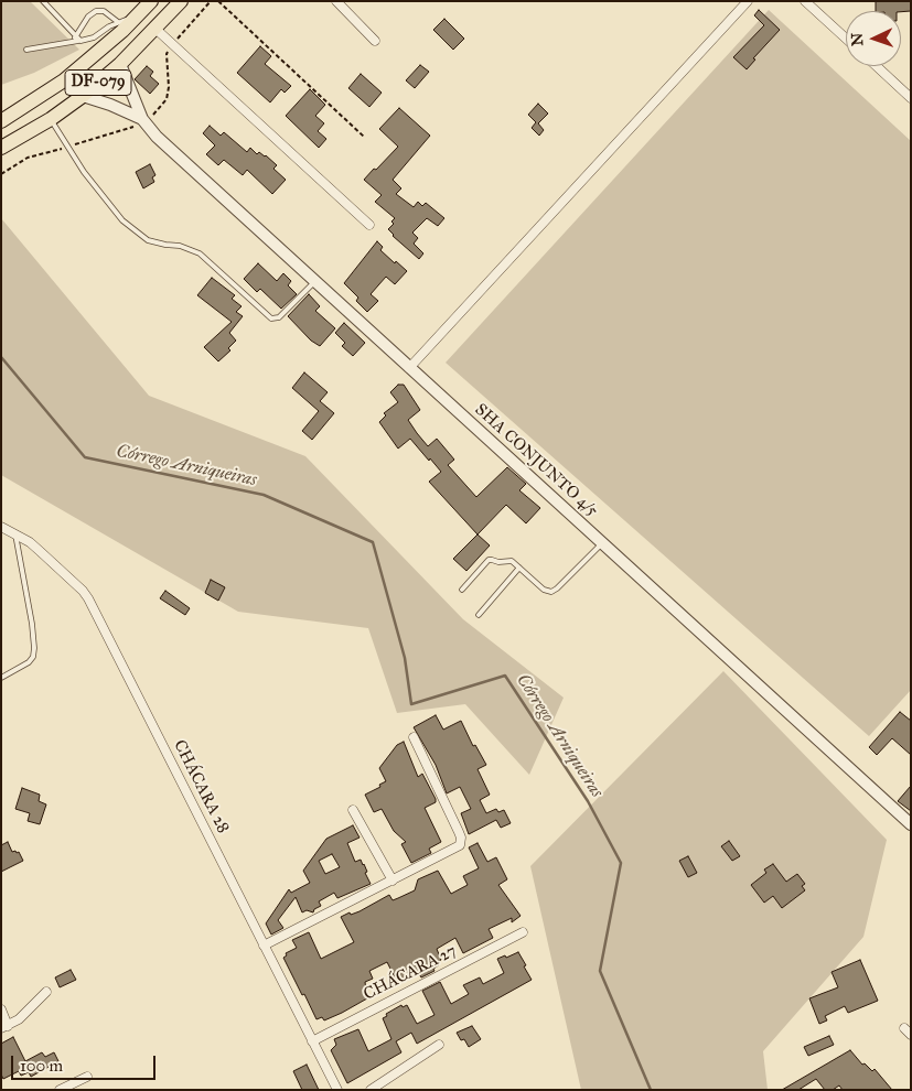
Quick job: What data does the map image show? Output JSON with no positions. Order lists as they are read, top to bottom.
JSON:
{
  "streets": {
    "main road": ["DF-079"],
    "street": ["SHA CONJUNTO 4/5", "CHÁCARA 28", "CHÁCARA 27"]
  },
  "crossings": [
    ["DF-079", "SHA CONJUNTO 4/5"],
    ["CHÁCARA 28", "CHÁCARA 27"]
  ],
  "water": ["Córrego Arniqueiras"],
  "scale_bar": "100 m",
  "north": "left"
}
